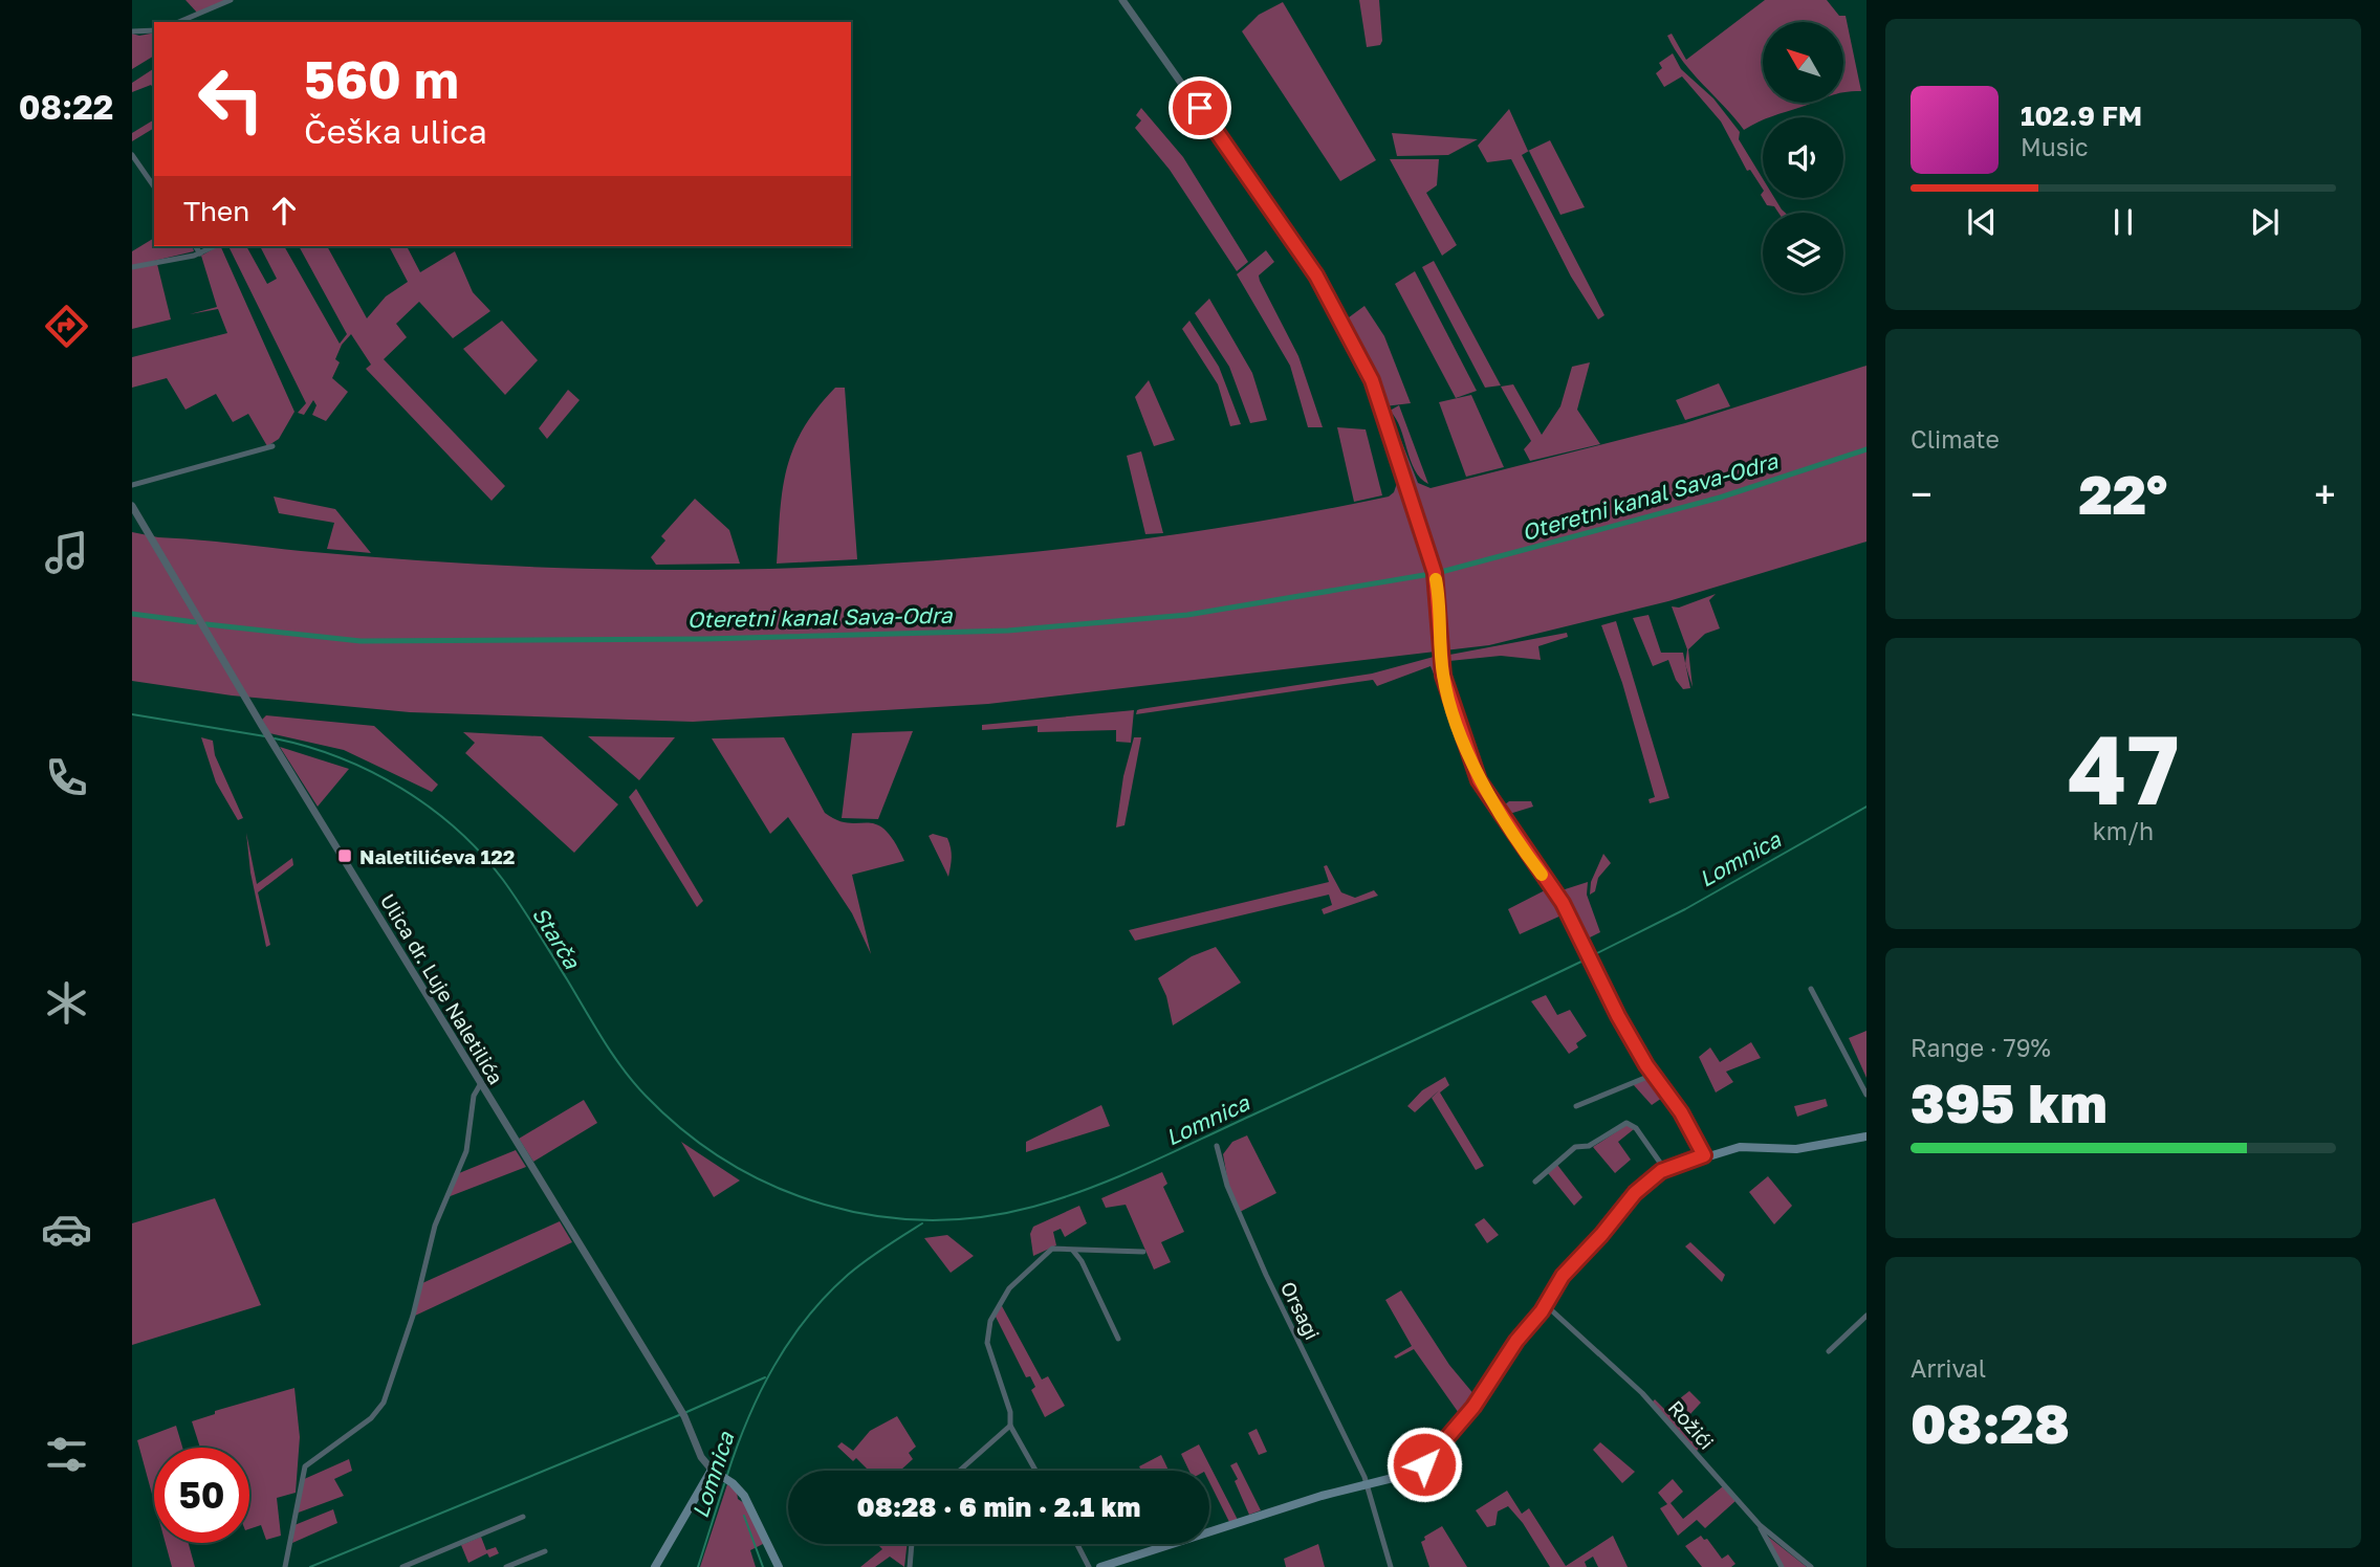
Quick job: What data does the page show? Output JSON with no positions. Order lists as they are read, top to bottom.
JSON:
{
  "streets": {
    "street": ["Ulica dr. Luje Naletilića", "Orsagi", "Rožići"]
  },
  "water": ["Oteretni kanal Sava-Odra", "Lomnica", "Starča"],
  "places": {
    "transit": ["Naletilićeva 122"]
  },
  "north": "top left",
  "page": {
    "tabs": "08:22",
    "turn": ["560 m", "Češka ulica"],
    "song": ["102.9 FM", "Music"],
    "then": "Then",
    "tile": [
      "Climate",
      ["47", "km/h"],
      ["Range · 79%", "395 km"],
      ["Arrival", "08:28"]
    ],
    "heat": ["−", "22°", "+"],
    "limit": "50",
    "trip": "08:28 · 6 min · 2.1 km"
  }
}
